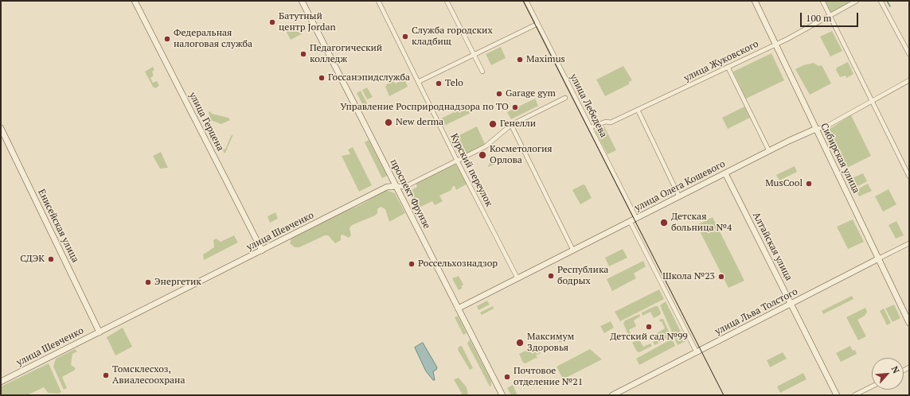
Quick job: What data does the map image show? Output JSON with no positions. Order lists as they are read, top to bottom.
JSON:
{
  "streets": {
    "street": [
      "улица Жуковского",
      "улица Лебедева",
      "улица Герцена",
      "Сибирская улица",
      "Курский переулок",
      "улица Олега Кошевого",
      "проспект Фрунзе",
      "Енисейская улица",
      "улица Шевченко",
      "Алтайская улица",
      "улица Льва Толстого"
    ]
  },
  "crossings": [
    ["улица Жуковского", "улица Лебедева"],
    ["улица Жуковского", "Сибирская улица"],
    ["улица Лебедева", "улица Олега Кошевого"],
    ["улица Герцена", "улица Шевченко"],
    ["Сибирская улица", "улица Олега Кошевого"],
    ["Сибирская улица", "улица Льва Толстого"],
    ["Курский переулок", "улица Олега Кошевого"],
    ["Курский переулок", "улица Шевченко"],
    ["улица Олега Кошевого", "проспект Фрунзе"],
    ["улица Олега Кошевого", "Алтайская улица"],
    ["проспект Фрунзе", "улица Шевченко"],
    ["Енисейская улица", "улица Шевченко"],
    ["Алтайская улица", "улица Льва Толстого"]
  ],
  "places": [
    "Батутный центр Jordan",
    "Служба городских кладбищ",
    "Федеральная налоговая служба",
    "Педагогический колледж",
    "Maximus",
    "Госсанэпидслужба",
    "Telo",
    "Garage gym",
    "Управление Росприроднадзора по ТО",
    "New derma",
    "Генелли",
    "Косметология Орлова",
    "MusCool",
    "Детская больница №4",
    "СДЭК",
    "Россельхознадзор",
    "Республика бодрых",
    "Школа №23",
    "Энергетик",
    "Детский сад №99",
    "Максимум Здоровья",
    "Томсклесхоз, Авиалесоохрана",
    "Почтовое отделение №21"
  ],
  "scale_bar": "100 m",
  "north": "top right"
}
